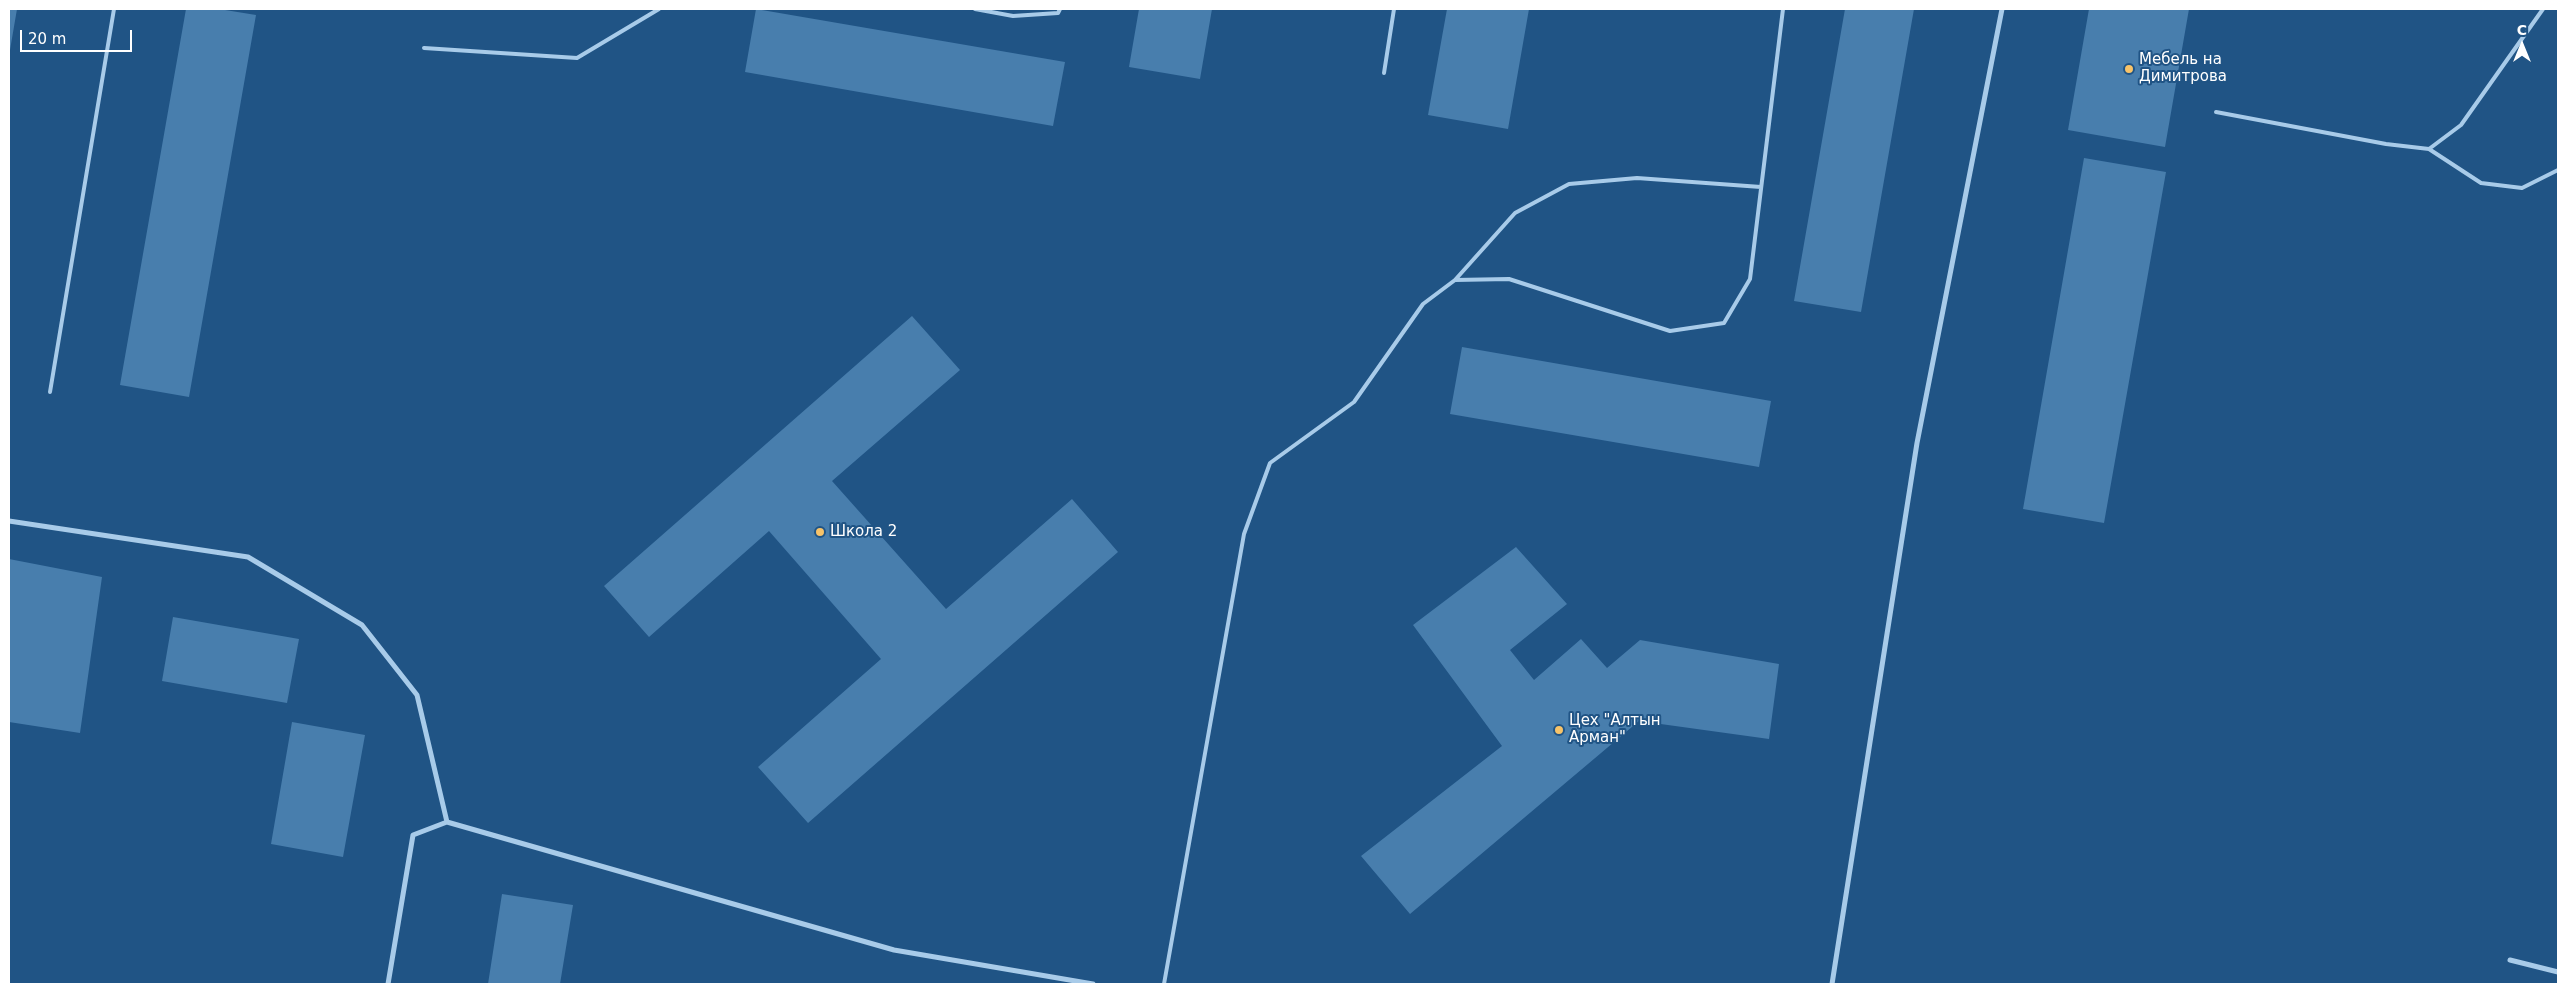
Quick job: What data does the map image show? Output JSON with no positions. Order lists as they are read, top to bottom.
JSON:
{
  "places": ["Мебель на Димитрова", "Школа 2", "Цех \"Алтын Арман\""],
  "scale_bar": "20 m",
  "north": "top"
}
